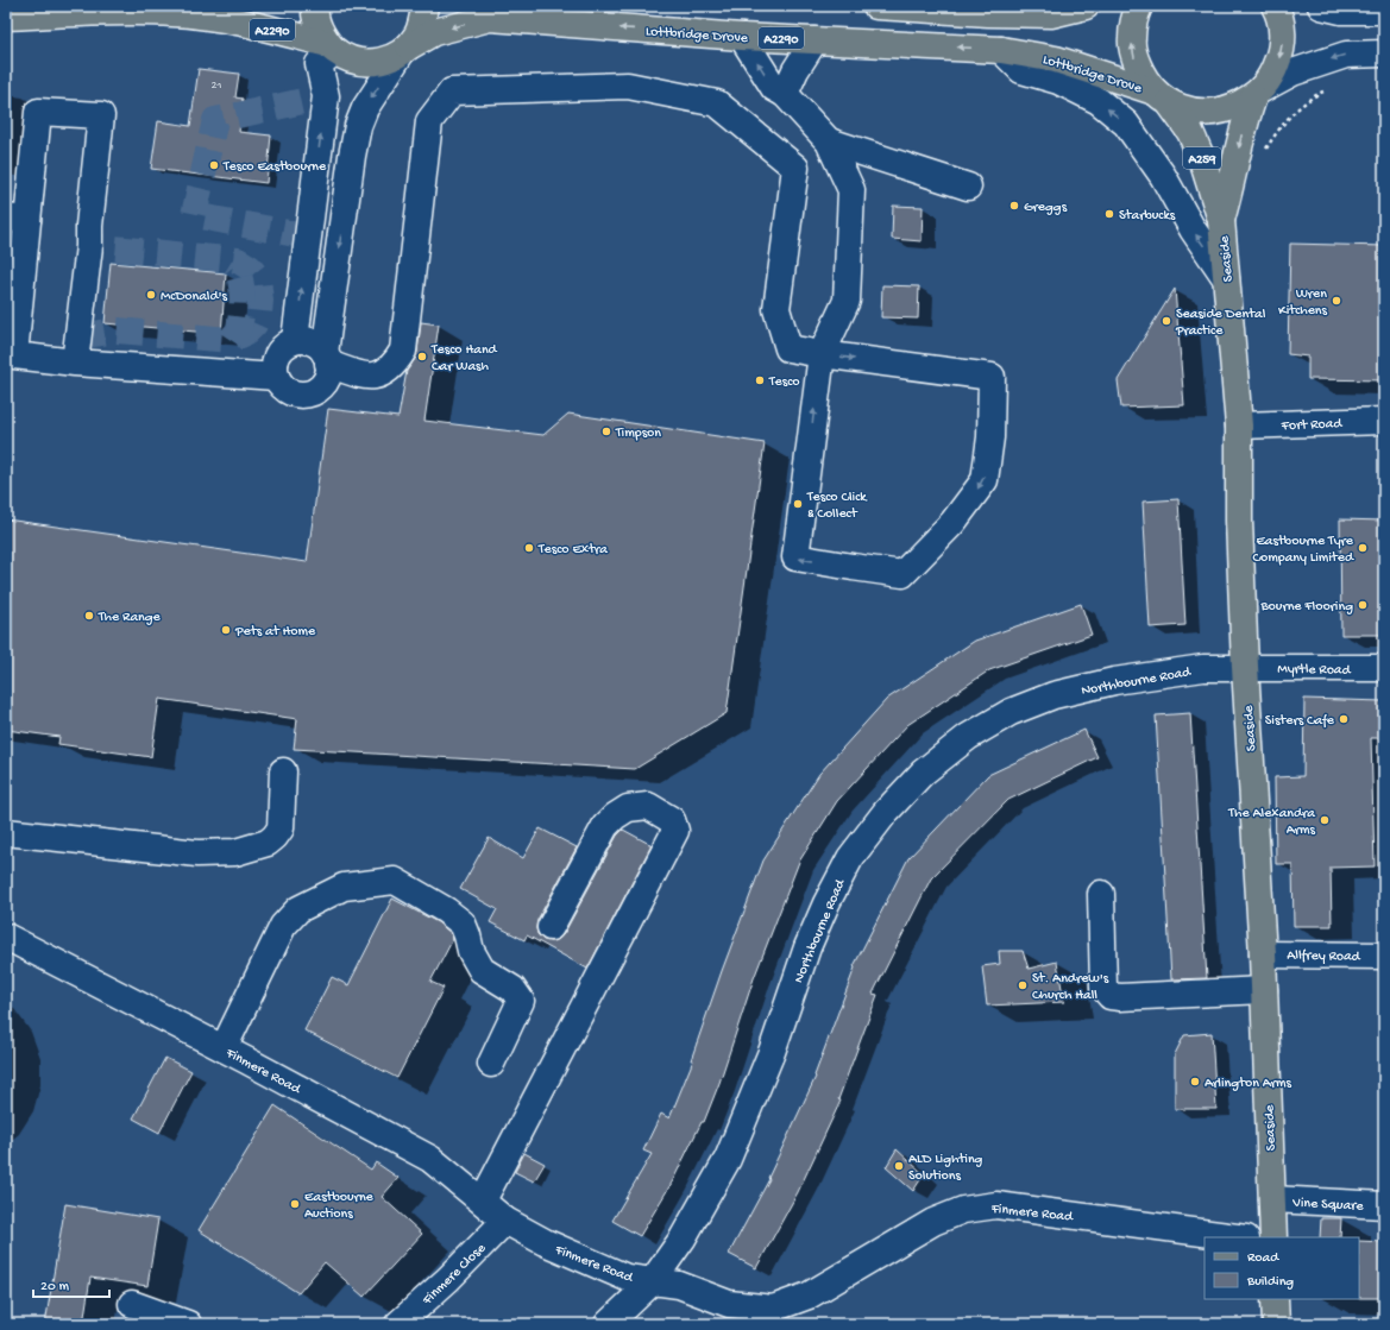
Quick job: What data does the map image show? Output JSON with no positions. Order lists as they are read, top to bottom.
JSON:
{
  "streets": {
    "main road": [
      "A2290",
      "Lottbridge Drove",
      "A259",
      "Seaside"
    ],
    "street": [
      "Fort Road",
      "Myrtle Road",
      "Northbourne Road",
      "Allfrey Road",
      "Finmere Road",
      "Vine Square",
      "Finmere Close"
    ]
  },
  "crossings": [
    ["A2290", "Lottbridge Drove"],
    ["Lottbridge Drove", "Seaside"],
    ["Seaside", "Fort Road"],
    ["Seaside", "Myrtle Road"],
    ["Seaside", "Northbourne Road"],
    ["Seaside", "Allfrey Road"],
    ["Seaside", "Vine Square"],
    ["Myrtle Road", "Northbourne Road"],
    ["Northbourne Road", "Finmere Road"],
    ["Finmere Road", "Finmere Close"]
  ],
  "one_way": ["Lottbridge Drove"],
  "places": [
    "Tesco Eastbourne",
    "Greggs",
    "Starbucks",
    "McDonald's",
    "Wren Kitchens",
    "Seaside Dental Practice",
    "Tesco Hand Car Wash",
    "Tesco",
    "Timpson",
    "Tesco Click & Collect",
    "Tesco Extra",
    "Eastbourne Tyre Company Limited",
    "Bourne Flooring",
    "The Range",
    "Pets at Home",
    "Sisters Cafe",
    "The Alexandra Arms",
    "St. Andrew's Church Hall",
    "Arlington Arms",
    "ALD Lighting Solutions",
    "Eastbourne Auctions"
  ],
  "house_numbers": ["21"],
  "legend": ["Road", "Building"],
  "scale_bar": "20 m"
}
